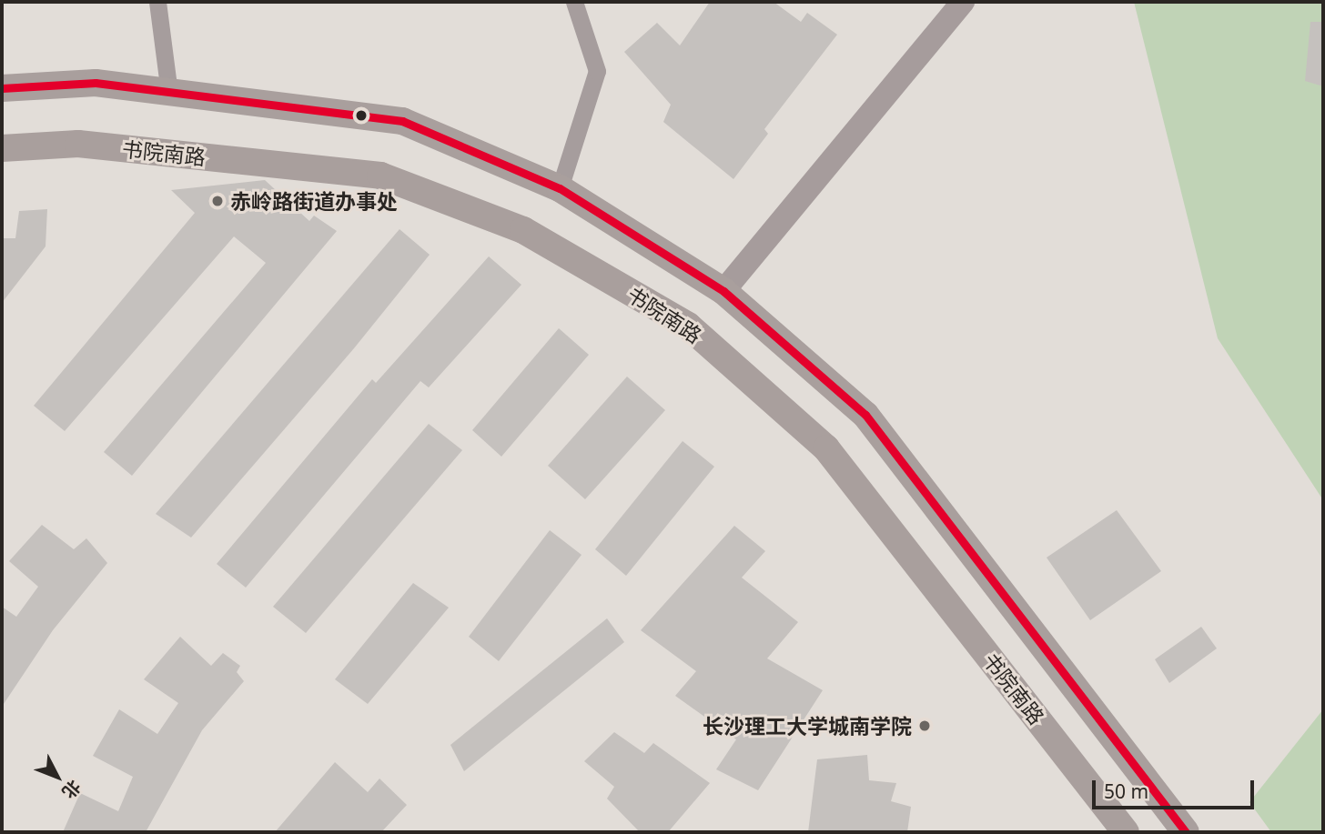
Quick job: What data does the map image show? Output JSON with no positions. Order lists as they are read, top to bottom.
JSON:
{
  "streets": {
    "main road": ["书院南路"]
  },
  "places": ["赤岭路街道办事处", "长沙理工大学城南学院"],
  "scale_bar": "50 m",
  "north": "bottom right"
}
